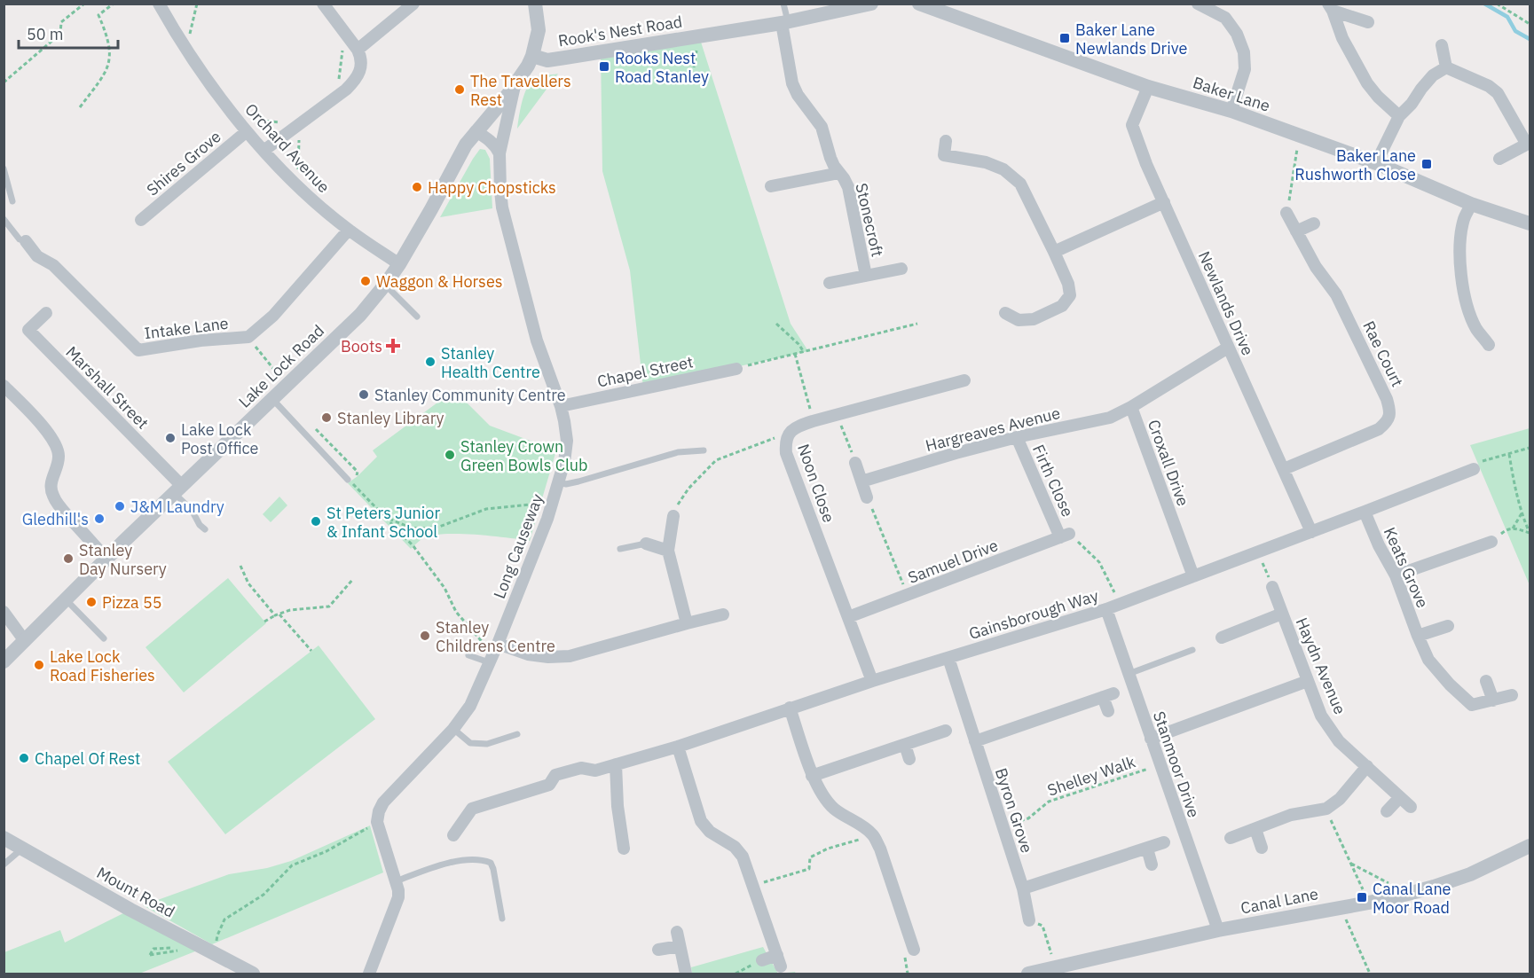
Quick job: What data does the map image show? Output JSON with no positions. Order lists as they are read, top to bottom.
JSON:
{
  "streets": {
    "street": [
      "Rook's Nest Road",
      "Baker Lane",
      "Orchard Avenue",
      "Shires Grove",
      "Stonecroft",
      "Newlands Drive",
      "Intake Lane",
      "Rae Court",
      "Lake Lock Road",
      "Chapel Street",
      "Marshall Street",
      "Hargreaves Avenue",
      "Croxall Drive",
      "Firth Close",
      "Noon Close",
      "Long Causeway",
      "Samuel Drive",
      "Keats Grove",
      "Gainsborough Way",
      "Haydn Avenue",
      "Stanmoor Drive",
      "Byron Grove",
      "Mount Road",
      "Canal Lane"
    ],
    "path": ["Shelley Walk"]
  },
  "crossings": [
    ["Rook's Nest Road", "Stonecroft"],
    ["Rook's Nest Road", "Lake Lock Road"],
    ["Baker Lane", "Newlands Drive"],
    ["Orchard Avenue", "Shires Grove"],
    ["Orchard Avenue", "Intake Lane"],
    ["Orchard Avenue", "Lake Lock Road"],
    ["Newlands Drive", "Rae Court"],
    ["Newlands Drive", "Croxall Drive"],
    ["Newlands Drive", "Gainsborough Way"],
    ["Lake Lock Road", "Marshall Street"],
    ["Lake Lock Road", "Long Causeway"],
    ["Chapel Street", "Long Causeway"],
    ["Hargreaves Avenue", "Croxall Drive"],
    ["Hargreaves Avenue", "Firth Close"],
    ["Croxall Drive", "Gainsborough Way"],
    ["Firth Close", "Samuel Drive"],
    ["Noon Close", "Samuel Drive"],
    ["Noon Close", "Gainsborough Way"],
    ["Keats Grove", "Gainsborough Way"],
    ["Gainsborough Way", "Stanmoor Drive"],
    ["Gainsborough Way", "Byron Grove"],
    ["Stanmoor Drive", "Shelley Walk"],
    ["Stanmoor Drive", "Canal Lane"],
    ["Shelley Walk", "Byron Grove"]
  ],
  "places": {
    "transit": [
      "Baker Lane Newlands Drive",
      "Rooks Nest Road Stanley",
      "Baker Lane Rushworth Close",
      "Canal Lane Moor Road"
    ],
    "other": [
      "The Travellers Rest",
      "Happy Chopsticks",
      "Waggon & Horses",
      "Stanley Health Centre",
      "Stanley Community Centre",
      "Stanley Library",
      "Lake Lock Post Office",
      "Stanley Crown Green Bowls Club",
      "J&M Laundry",
      "Gledhill's",
      "St Peters Junior & Infant School",
      "Stanley Day Nursery",
      "Pizza 55",
      "Stanley Childrens Centre",
      "Lake Lock Road Fisheries",
      "Chapel Of Rest"
    ],
    "health": ["Boots"]
  },
  "scale_bar": "50 m"
}
